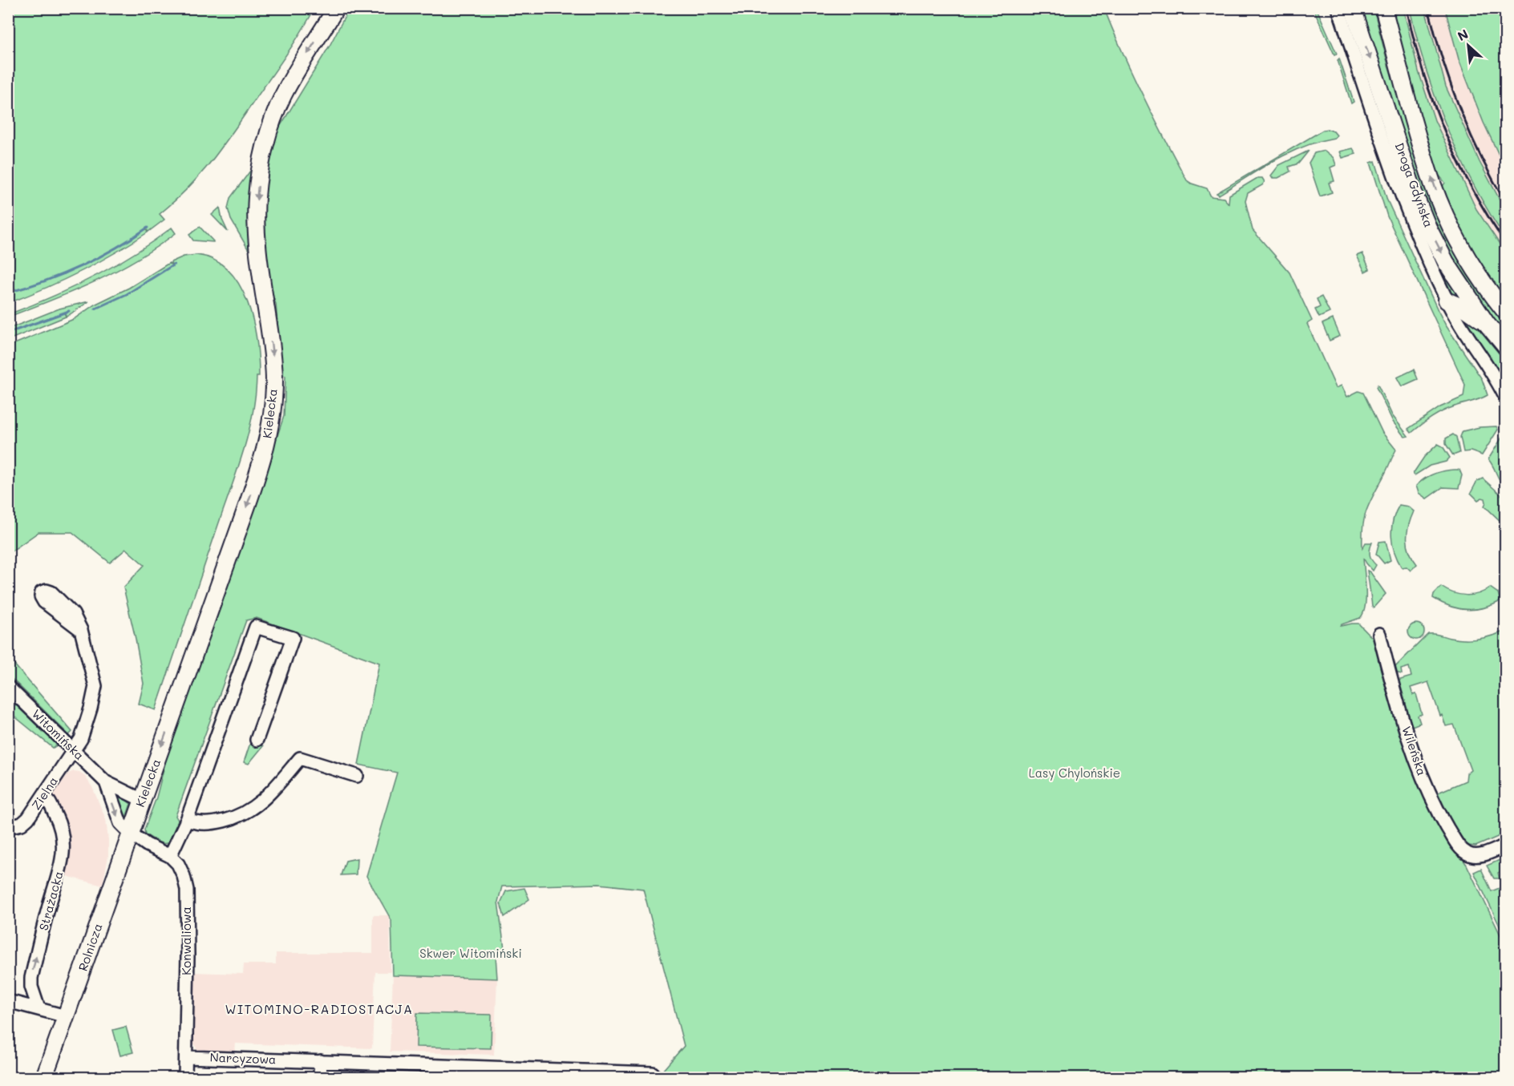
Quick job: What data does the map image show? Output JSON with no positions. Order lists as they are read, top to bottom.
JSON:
{
  "streets": {
    "main road": ["Droga Gdyńska", "Kielecka", "Rolnicza"],
    "street": [
      "Witomińska",
      "Wileńska",
      "Zielna",
      "Strażacka",
      "Konwaliowa",
      "Narcyzowa"
    ]
  },
  "crossings": [
    ["Kielecka", "Witomińska"],
    ["Kielecka", "Rolnicza"],
    ["Witomińska", "Zielna"],
    ["Witomińska", "Konwaliowa"],
    ["Witomińska", "Rolnicza"],
    ["Zielna", "Strażacka"],
    ["Konwaliowa", "Rolnicza"],
    ["Konwaliowa", "Narcyzowa"]
  ],
  "one_way": ["Kielecka", "Strażacka"],
  "districts": ["WITOMINO-RADIOSTACJA"],
  "parks": ["Lasy Chylońskie", "Skwer Witomiński"],
  "north": "top left"
}
